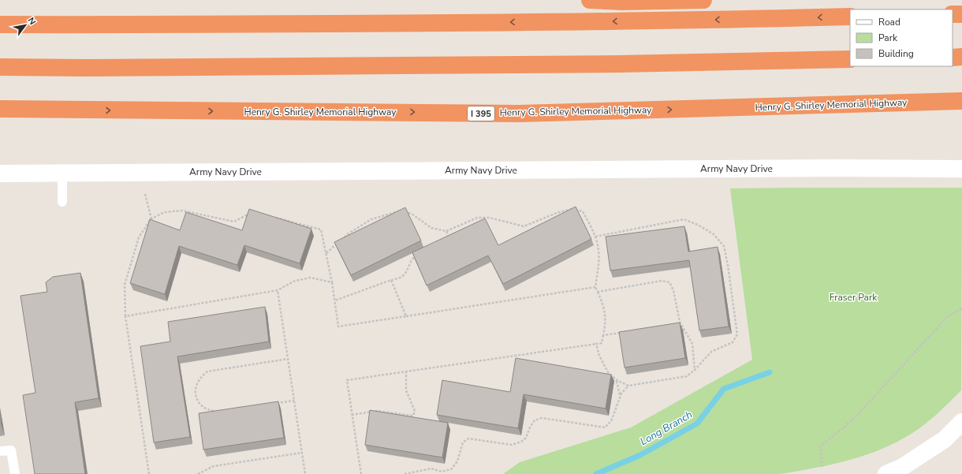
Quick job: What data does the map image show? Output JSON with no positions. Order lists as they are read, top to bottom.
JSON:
{
  "streets": {
    "highway": ["Henry G. Shirley Memorial Highway", "I 395"],
    "street": ["Army Navy Drive"]
  },
  "water": ["Long Branch"],
  "parks": ["Fraser Park"],
  "legend": ["Road", "Park", "Building"],
  "north": "top right"
}
